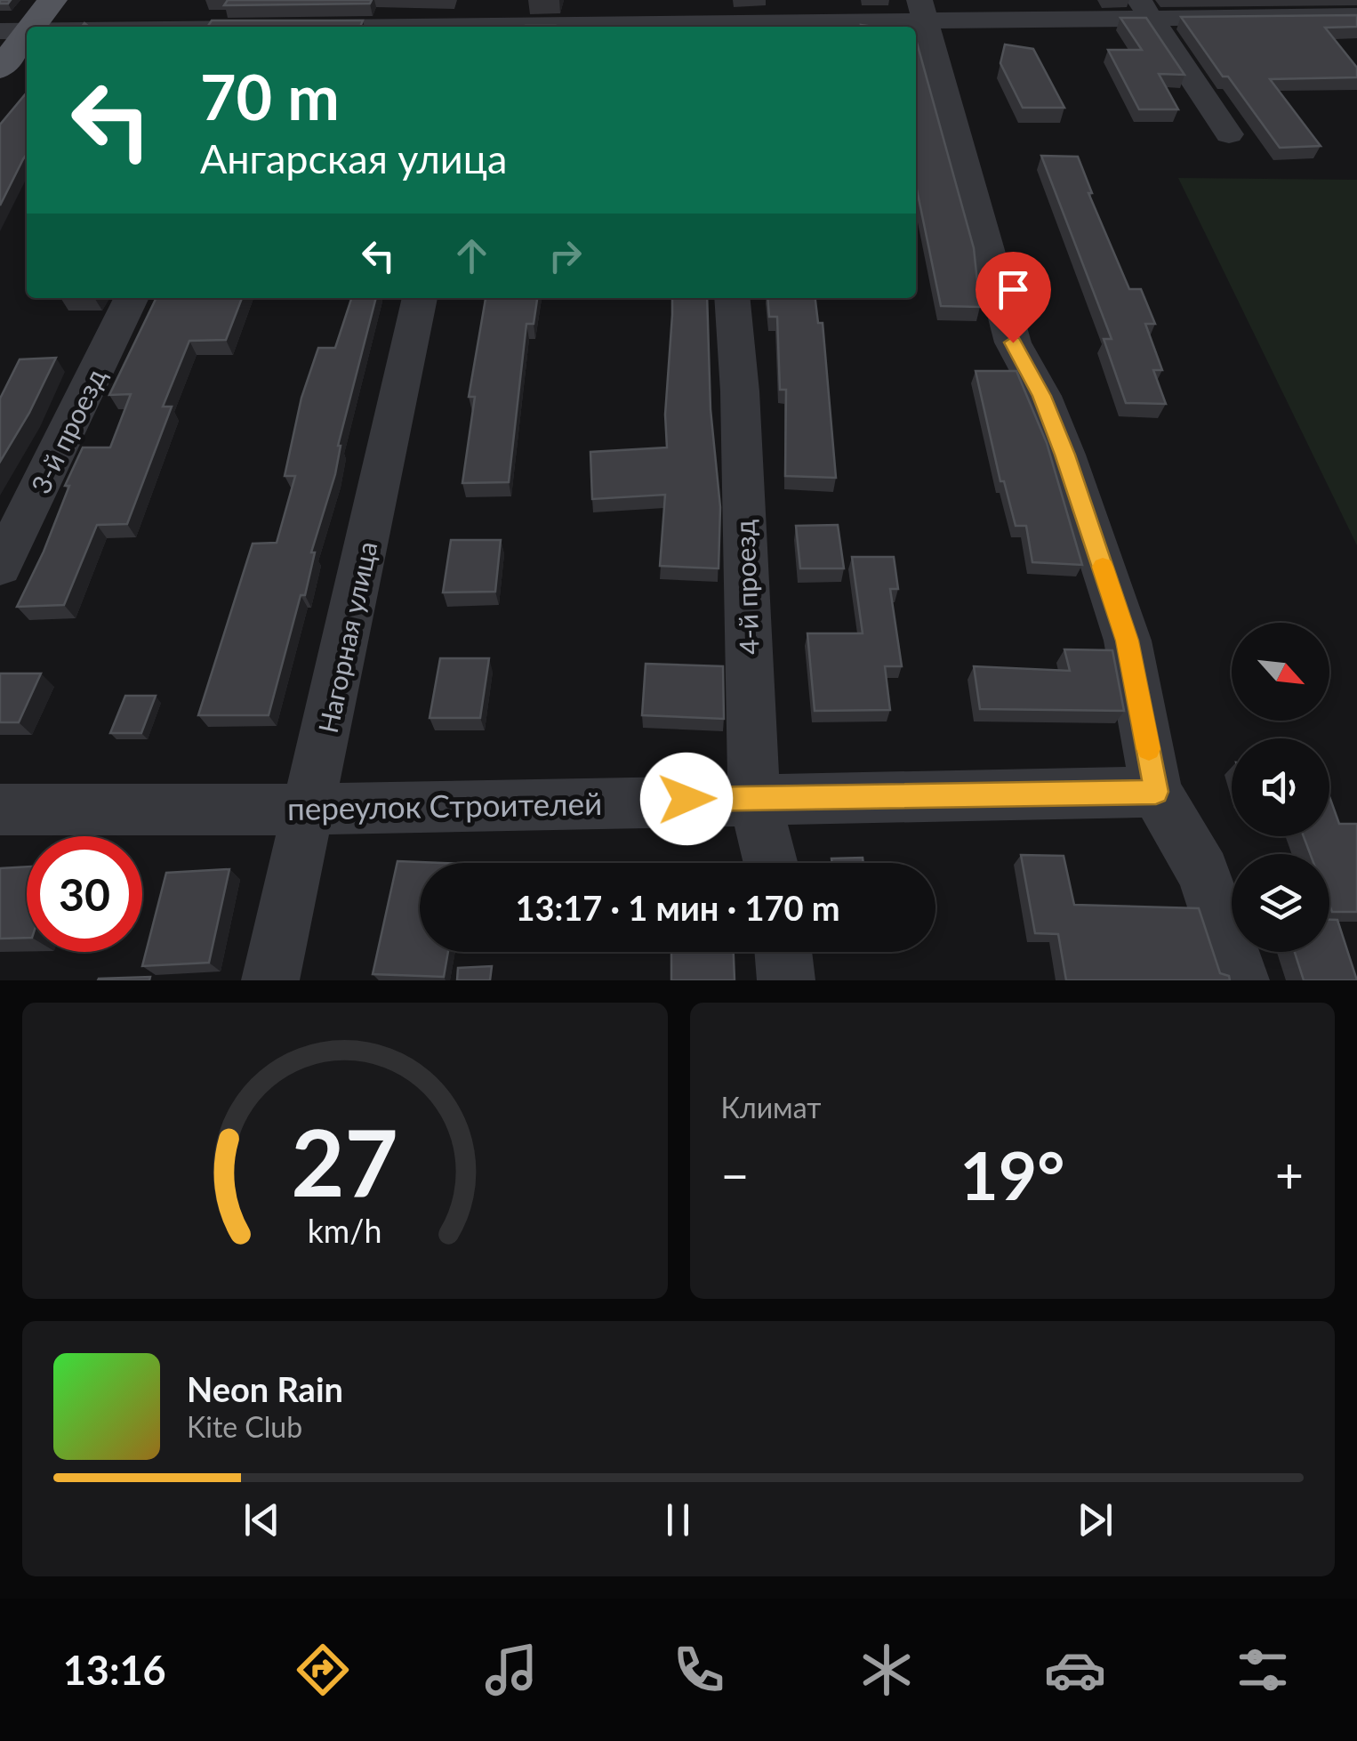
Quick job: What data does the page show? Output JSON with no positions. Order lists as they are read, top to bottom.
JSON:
{
  "streets": {
    "street": [
      "3-й проезд",
      "4-й проезд",
      "Нагорная улица",
      "переулок Строителей"
    ]
  },
  "crossings": [
    ["4-й проезд", "переулок Строителей"],
    ["Нагорная улица", "переулок Строителей"]
  ],
  "north": "bottom right",
  "page": {
    "turn": ["70 m", "Ангарская улица"],
    "limit": "30",
    "trip": "13:17 · 1 мин · 170 m",
    "tile": "Климат",
    "heat": ["−", "19°", "+"],
    "song": ["Neon Rain", "Kite Club"],
    "tabs": "13:16",
    "gauge": ["27", "km/h"]
  }
}
